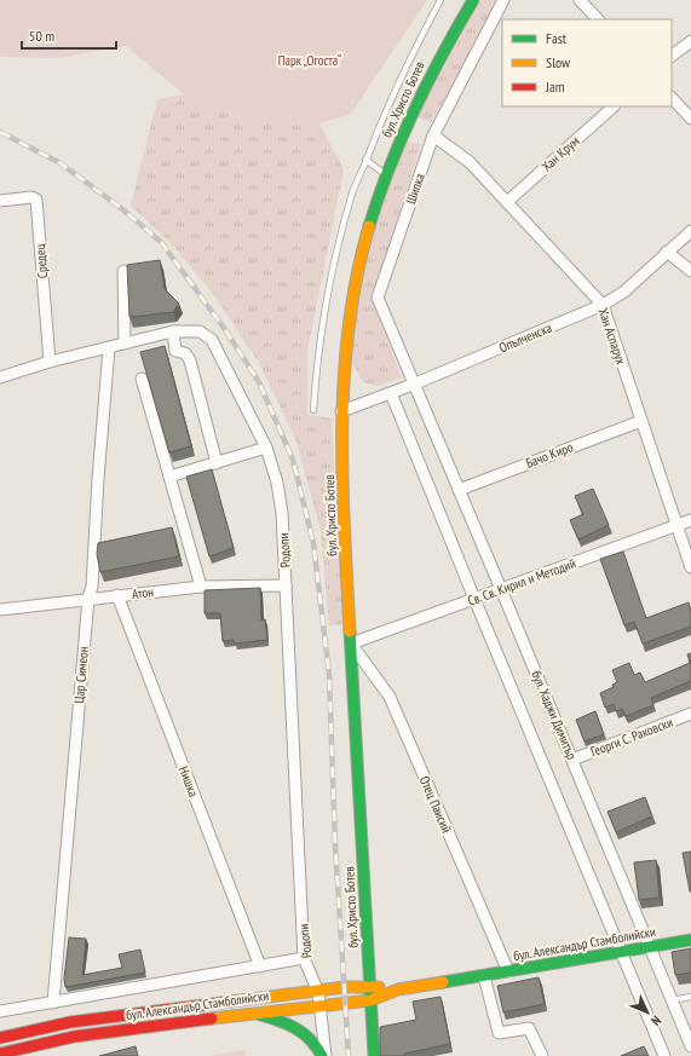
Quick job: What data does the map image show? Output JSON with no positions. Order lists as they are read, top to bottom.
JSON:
{
  "streets": {
    "main road": ["бул. Христо Ботев", "бул. Александър Стамболийски"],
    "street": [
      "Хан Крум",
      "Шипка",
      "Средец",
      "Хан Аспарух",
      "Опълченска",
      "Бачо Киро",
      "Родопи",
      "Св. Св. Кирил и Методий",
      "Атон",
      "Цар Симеон",
      "бул. Хаджи Димитър",
      "Георги С. Раковски",
      "Нишка",
      "Отец Паисий"
    ]
  },
  "crossings": [
    ["бул. Христо Ботев", "Опълченска"],
    ["бул. Христо Ботев", "Св. Св. Кирил и Методий"],
    ["бул. Христо Ботев", "Отец Паисий"],
    ["бул. Христо Ботев", "бул. Александър Стамболийски"],
    ["Хан Крум", "Хан Аспарух"],
    ["Шипка", "Хан Аспарух"],
    ["Шипка", "Опълченска"],
    ["Шипка", "бул. Хаджи Димитър"],
    ["Средец", "Родопи"],
    ["Хан Аспарух", "Опълченска"],
    ["Хан Аспарух", "Бачо Киро"],
    ["Хан Аспарух", "Св. Св. Кирил и Методий"],
    ["Опълченска", "бул. Хаджи Димитър"],
    ["Бачо Киро", "бул. Хаджи Димитър"],
    ["Родопи", "Атон"],
    ["Родопи", "Цар Симеон"],
    ["Родопи", "бул. Александър Стамболийски"],
    ["Св. Св. Кирил и Методий", "бул. Хаджи Димитър"],
    ["Св. Св. Кирил и Методий", "Отец Паисий"],
    ["Атон", "Цар Симеон"],
    ["Атон", "Нишка"],
    ["бул. Хаджи Димитър", "Георги С. Раковски"],
    ["бул. Хаджи Димитър", "бул. Александър Стамболийски"],
    ["Отец Паисий", "бул. Александър Стамболийски"]
  ],
  "parks": ["Парк „Огоста“"],
  "legend": ["Fast", "Slow", "Jam"],
  "scale_bar": "50 m",
  "north": "bottom right"
}
